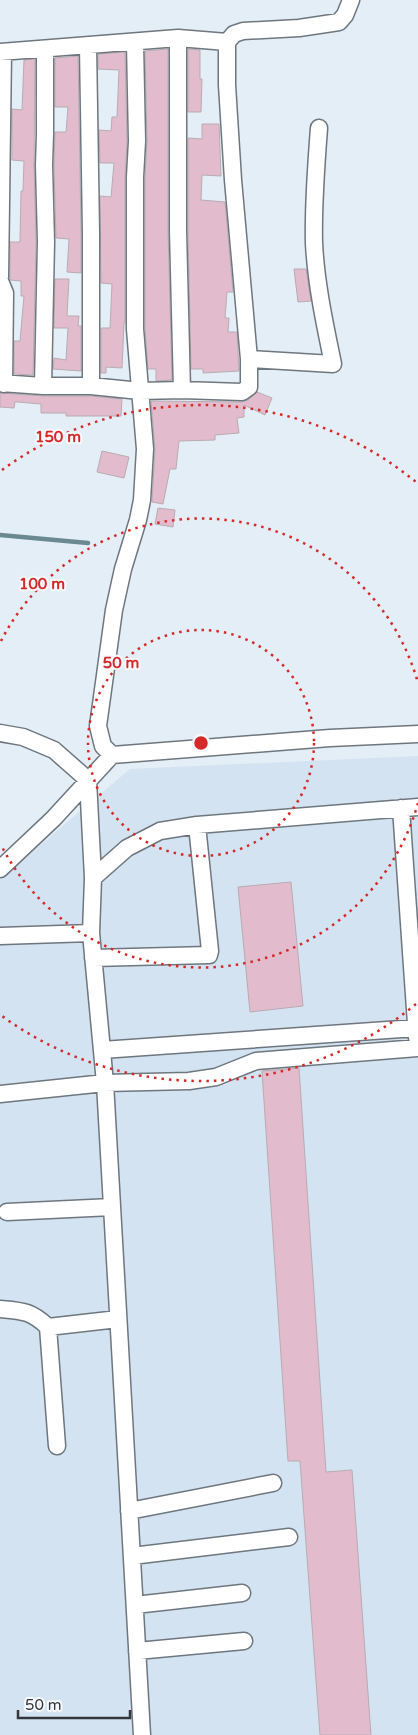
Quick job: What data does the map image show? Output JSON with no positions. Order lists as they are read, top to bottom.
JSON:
{
  "scale_bar": "50 m",
  "rings": ["150 m", "100 m", "50 m"]
}
